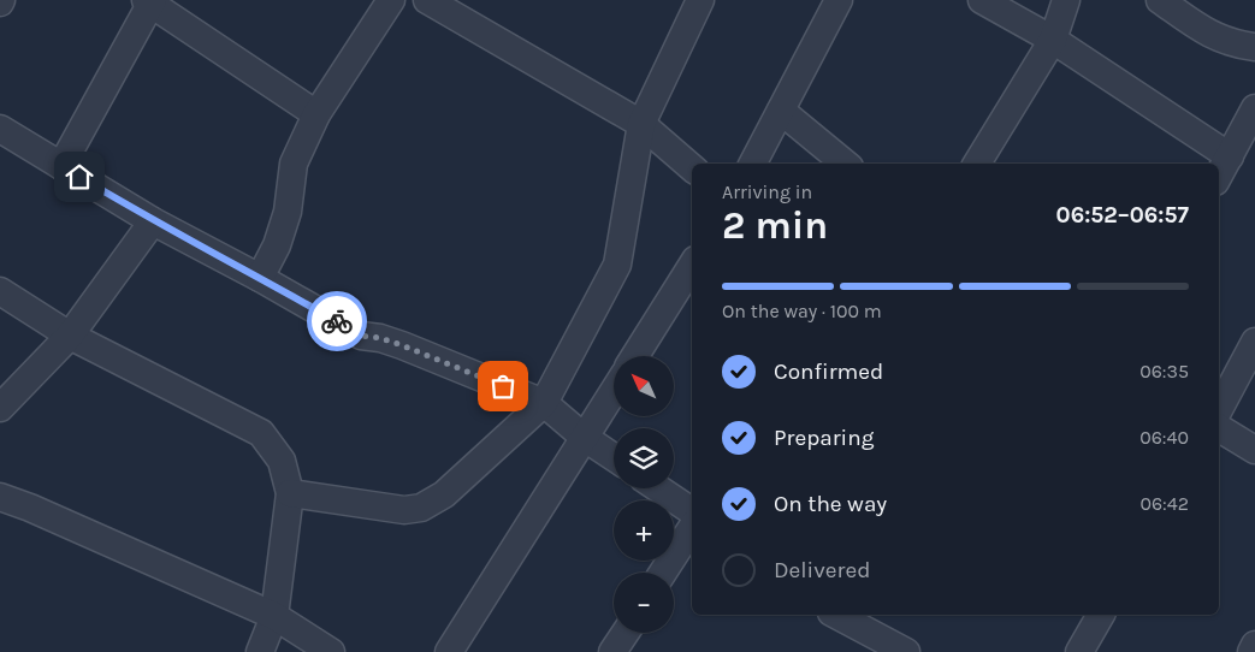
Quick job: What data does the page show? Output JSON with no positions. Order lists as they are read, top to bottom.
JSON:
{
  "north": "top left",
  "page": {
    "heading": ["2 min", "Arriving in", "06:52–06:57"],
    "bar": "On the way · 100 m",
    "list": [
      ["Confirmed", "06:35"],
      ["Preparing", "06:40"],
      ["On the way", "06:42"],
      "Delivered"
    ],
    "map_buttons": ["+", "−"]
  }
}
